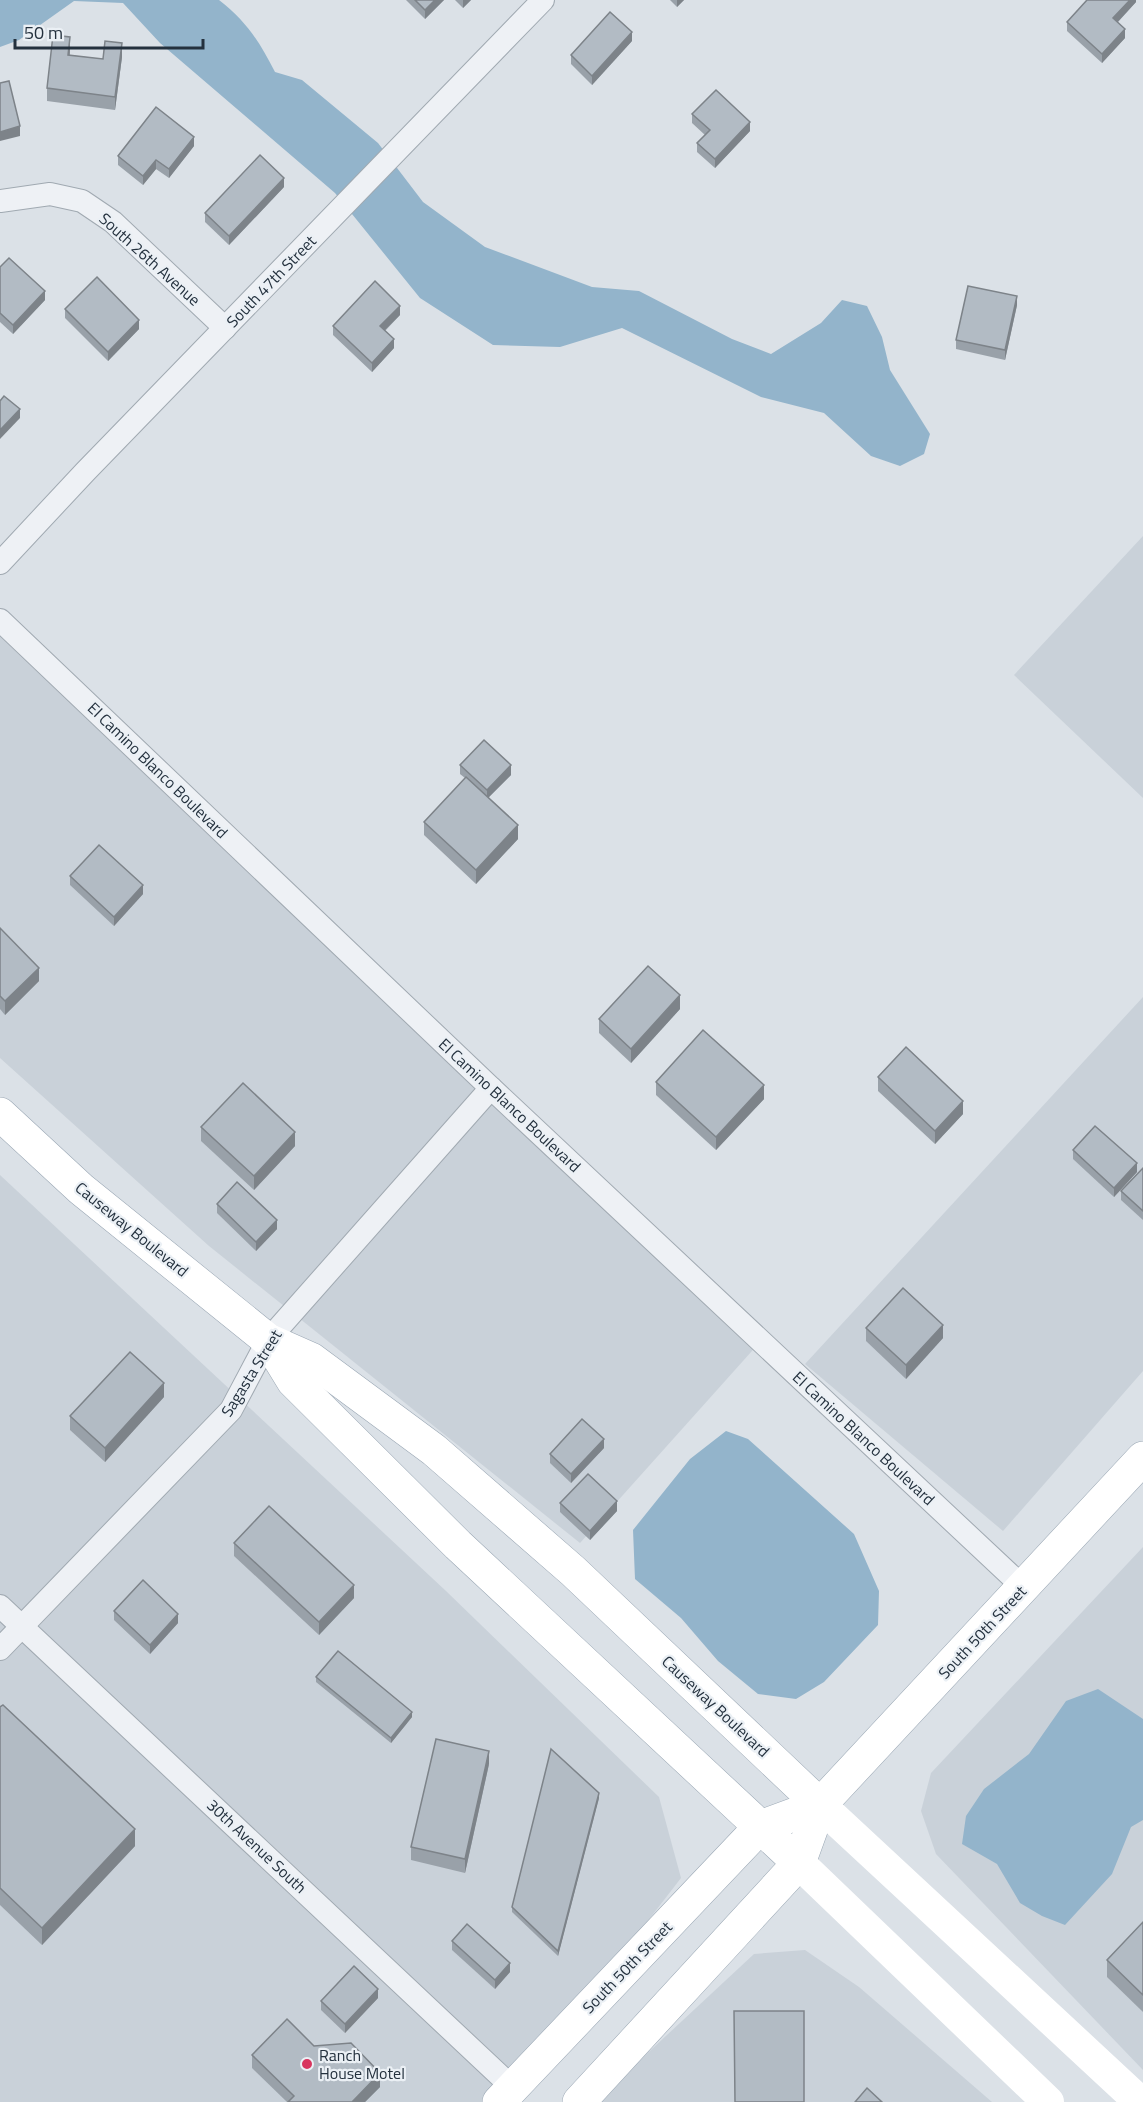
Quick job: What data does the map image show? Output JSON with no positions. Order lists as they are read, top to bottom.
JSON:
{
  "streets": {
    "main road": ["Causeway Boulevard", "South 50th Street"],
    "street": [
      "South 26th Avenue",
      "South 47th Street",
      "El Camino Blanco Boulevard",
      "Sagasta Street",
      "30th Avenue South"
    ]
  },
  "crossings": [
    ["South 26th Avenue", "South 47th Street"],
    ["El Camino Blanco Boulevard", "Sagasta Street"],
    ["El Camino Blanco Boulevard", "South 50th Street"],
    ["Causeway Boulevard", "Sagasta Street"],
    ["Causeway Boulevard", "South 50th Street"],
    ["Sagasta Street", "30th Avenue South"],
    ["South 50th Street", "30th Avenue South"]
  ],
  "places": ["Ranch House Motel"],
  "scale_bar": "50 m"
}
